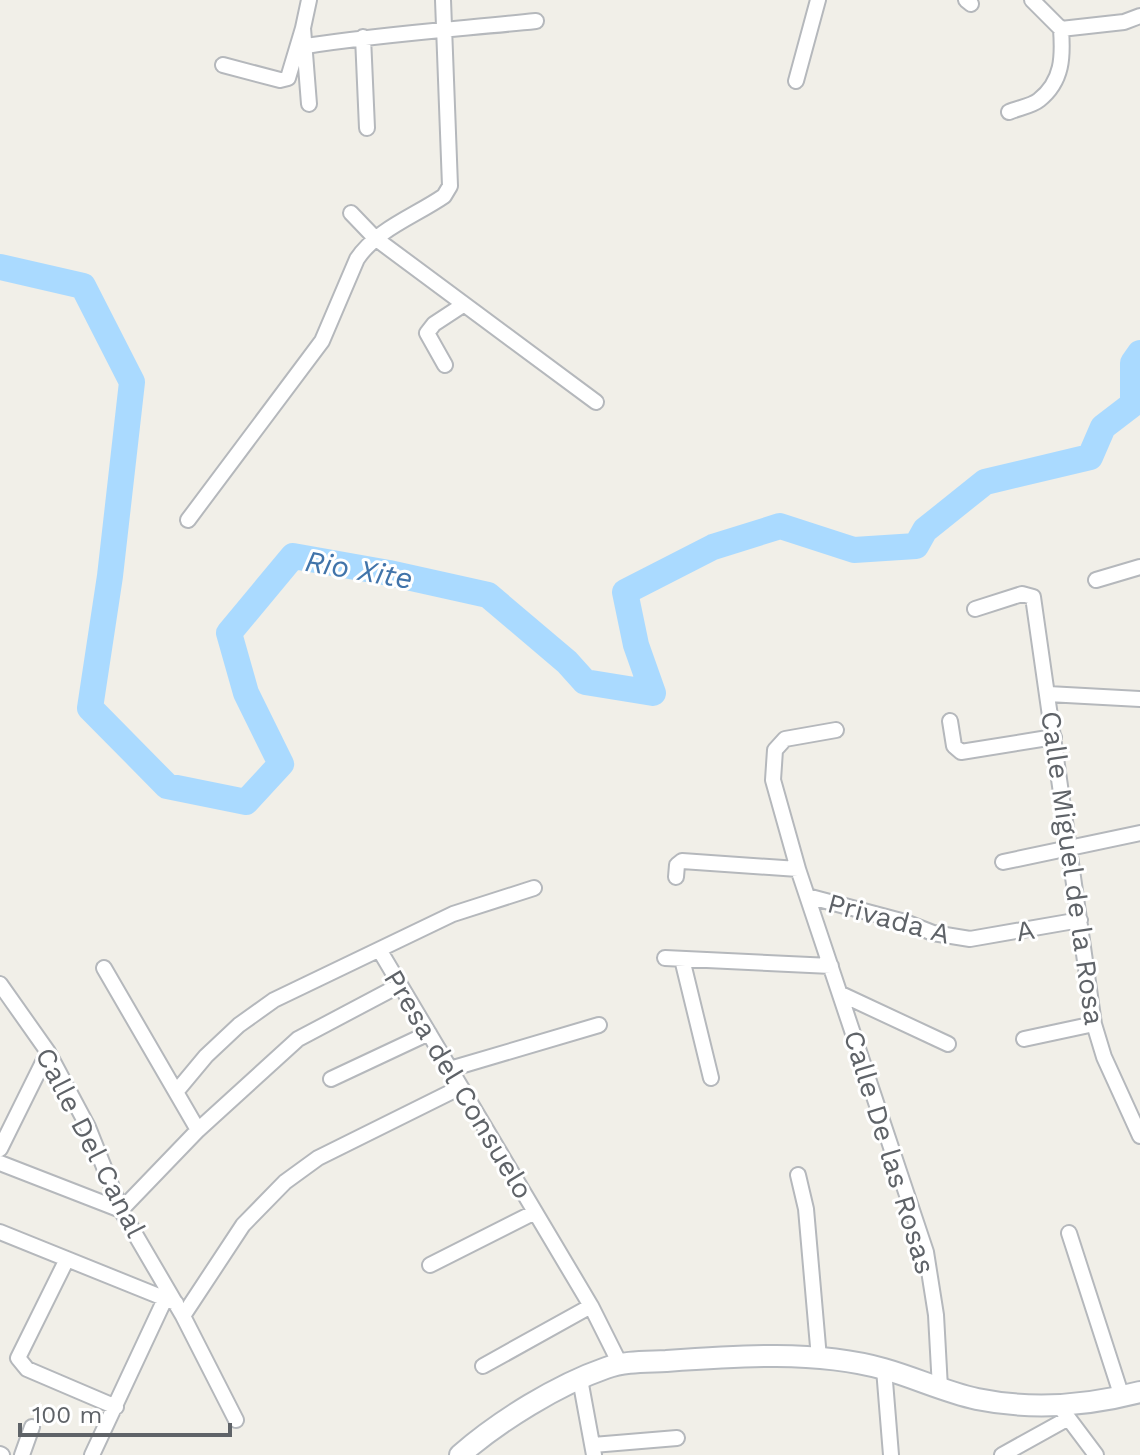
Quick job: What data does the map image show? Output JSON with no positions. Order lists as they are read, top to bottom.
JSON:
{
  "streets": {
    "street": [
      "Calle Miguel de la Rosa",
      "Privada A",
      "A",
      "Presa del Consuelo",
      "Calle Del Canal",
      "Calle De las Rosas"
    ]
  },
  "crossings": [
    ["Calle Miguel de la Rosa", "A"],
    ["Privada A", "A"],
    ["Privada A", "Calle De las Rosas"]
  ],
  "water": ["Rio Xite"],
  "scale_bar": "100 m"
}
